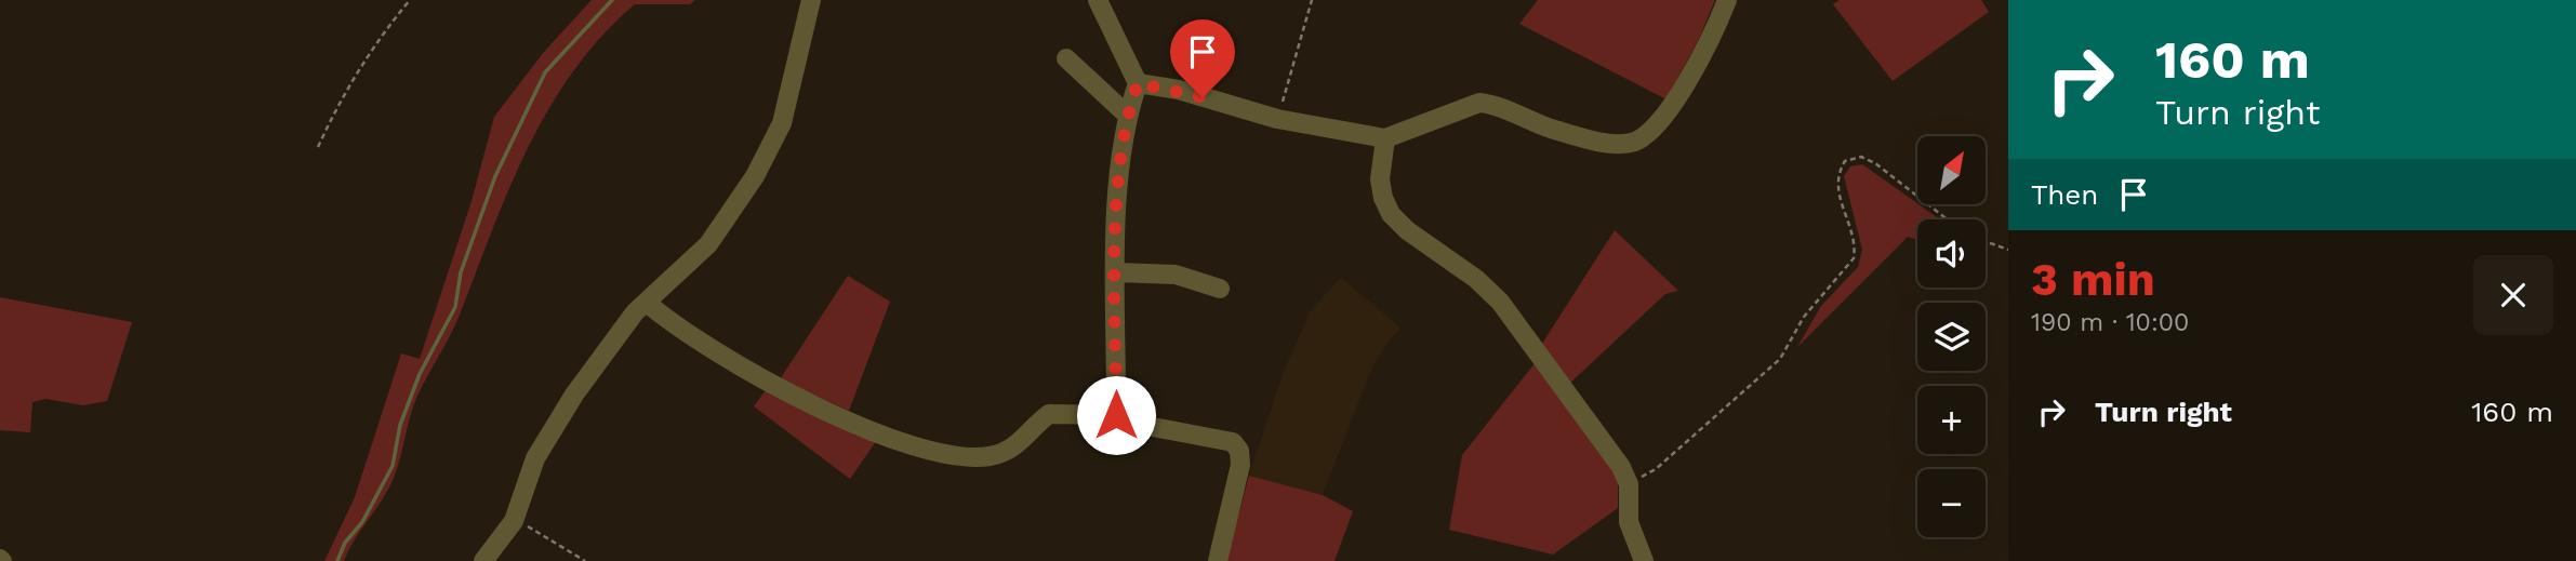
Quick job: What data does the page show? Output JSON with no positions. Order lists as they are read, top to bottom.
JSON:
{
  "north": "top right",
  "page": {
    "turn": ["160 m", "Turn right"],
    "map_buttons": ["+", "−"],
    "then": "Then",
    "heading": ["3 min", "190 m · 10:00"],
    "list": [
      {
        "name": "Turn right",
        "value": "160 m"
      }
    ]
  }
}
